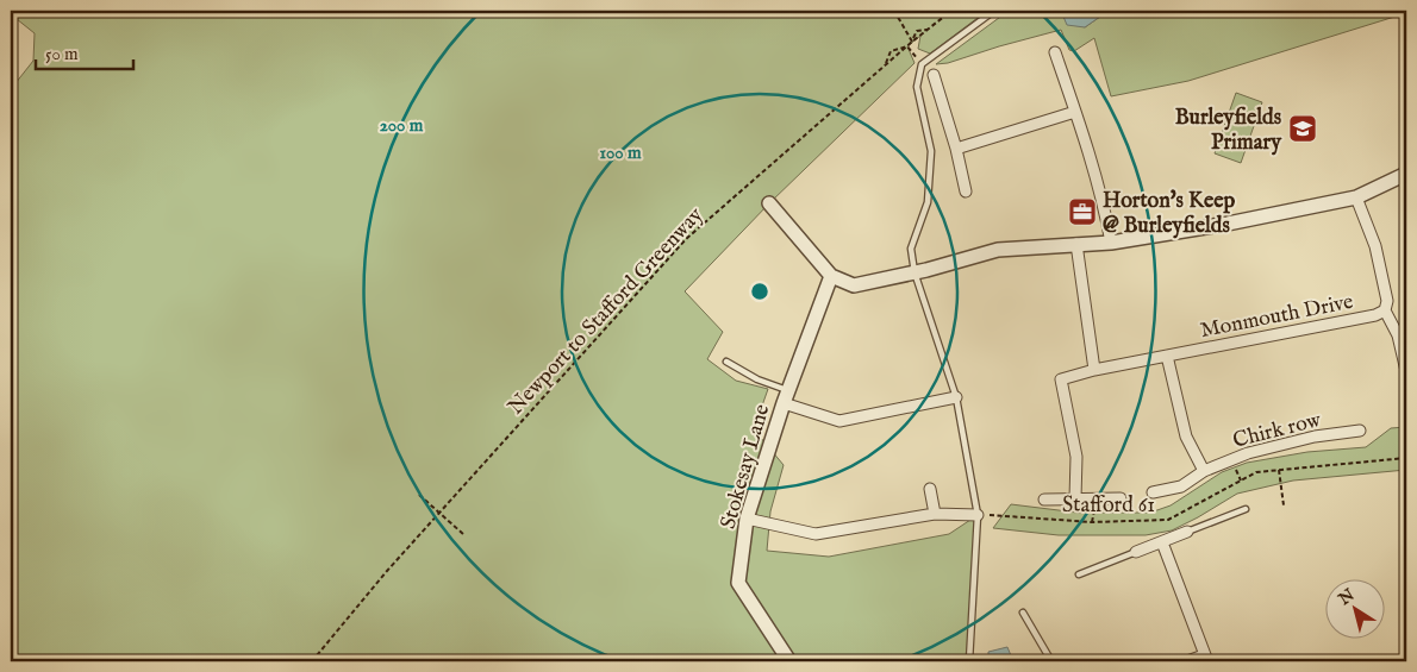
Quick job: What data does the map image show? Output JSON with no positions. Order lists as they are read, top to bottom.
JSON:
{
  "streets": {
    "street": ["Monmouth Drive", "Chirk row", "Stokesay Lane"],
    "path": ["Newport to Stafford Greenway", "Stafford 61"]
  },
  "places": {
    "school or university": ["Burleyfields Primary"],
    "office": ["Horton's Keep @ Burleyfields"]
  },
  "scale_bar": "50 m",
  "north": "top left",
  "rings": ["200 m", "100 m"]
}
